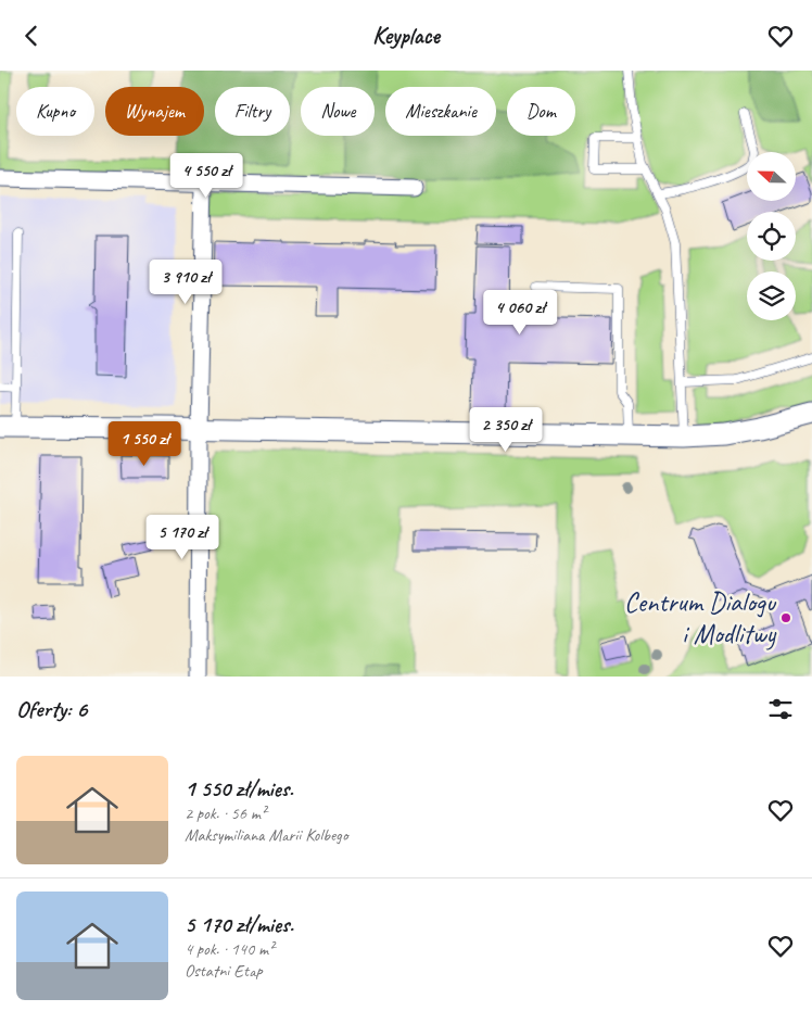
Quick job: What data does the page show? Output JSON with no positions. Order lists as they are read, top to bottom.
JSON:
{
  "places": ["Centrum Dialogu i Modlitwy"],
  "north": "left",
  "page": {
    "header": "Keyplace",
    "chip": [
      "Kupno",
      "Wynajem",
      "Filtry",
      "Nowe",
      "Mieszkanie",
      "Dom"
    ],
    "price": [
      "4 550 zł",
      "3 910 zł",
      "4 060 zł",
      "2 350 zł",
      "1 550 zł",
      "5 170 zł"
    ],
    "heading": "Oferty: 6",
    "list": [
      {
        "name": "1 550 zł/mies.",
        "note": "2 pok. · 56 m² · Maksymiliana Marii Kolbego"
      },
      {
        "name": "5 170 zł/mies.",
        "note": "4 pok. · 140 m² · Ostatni Etap"
      }
    ]
  }
}
